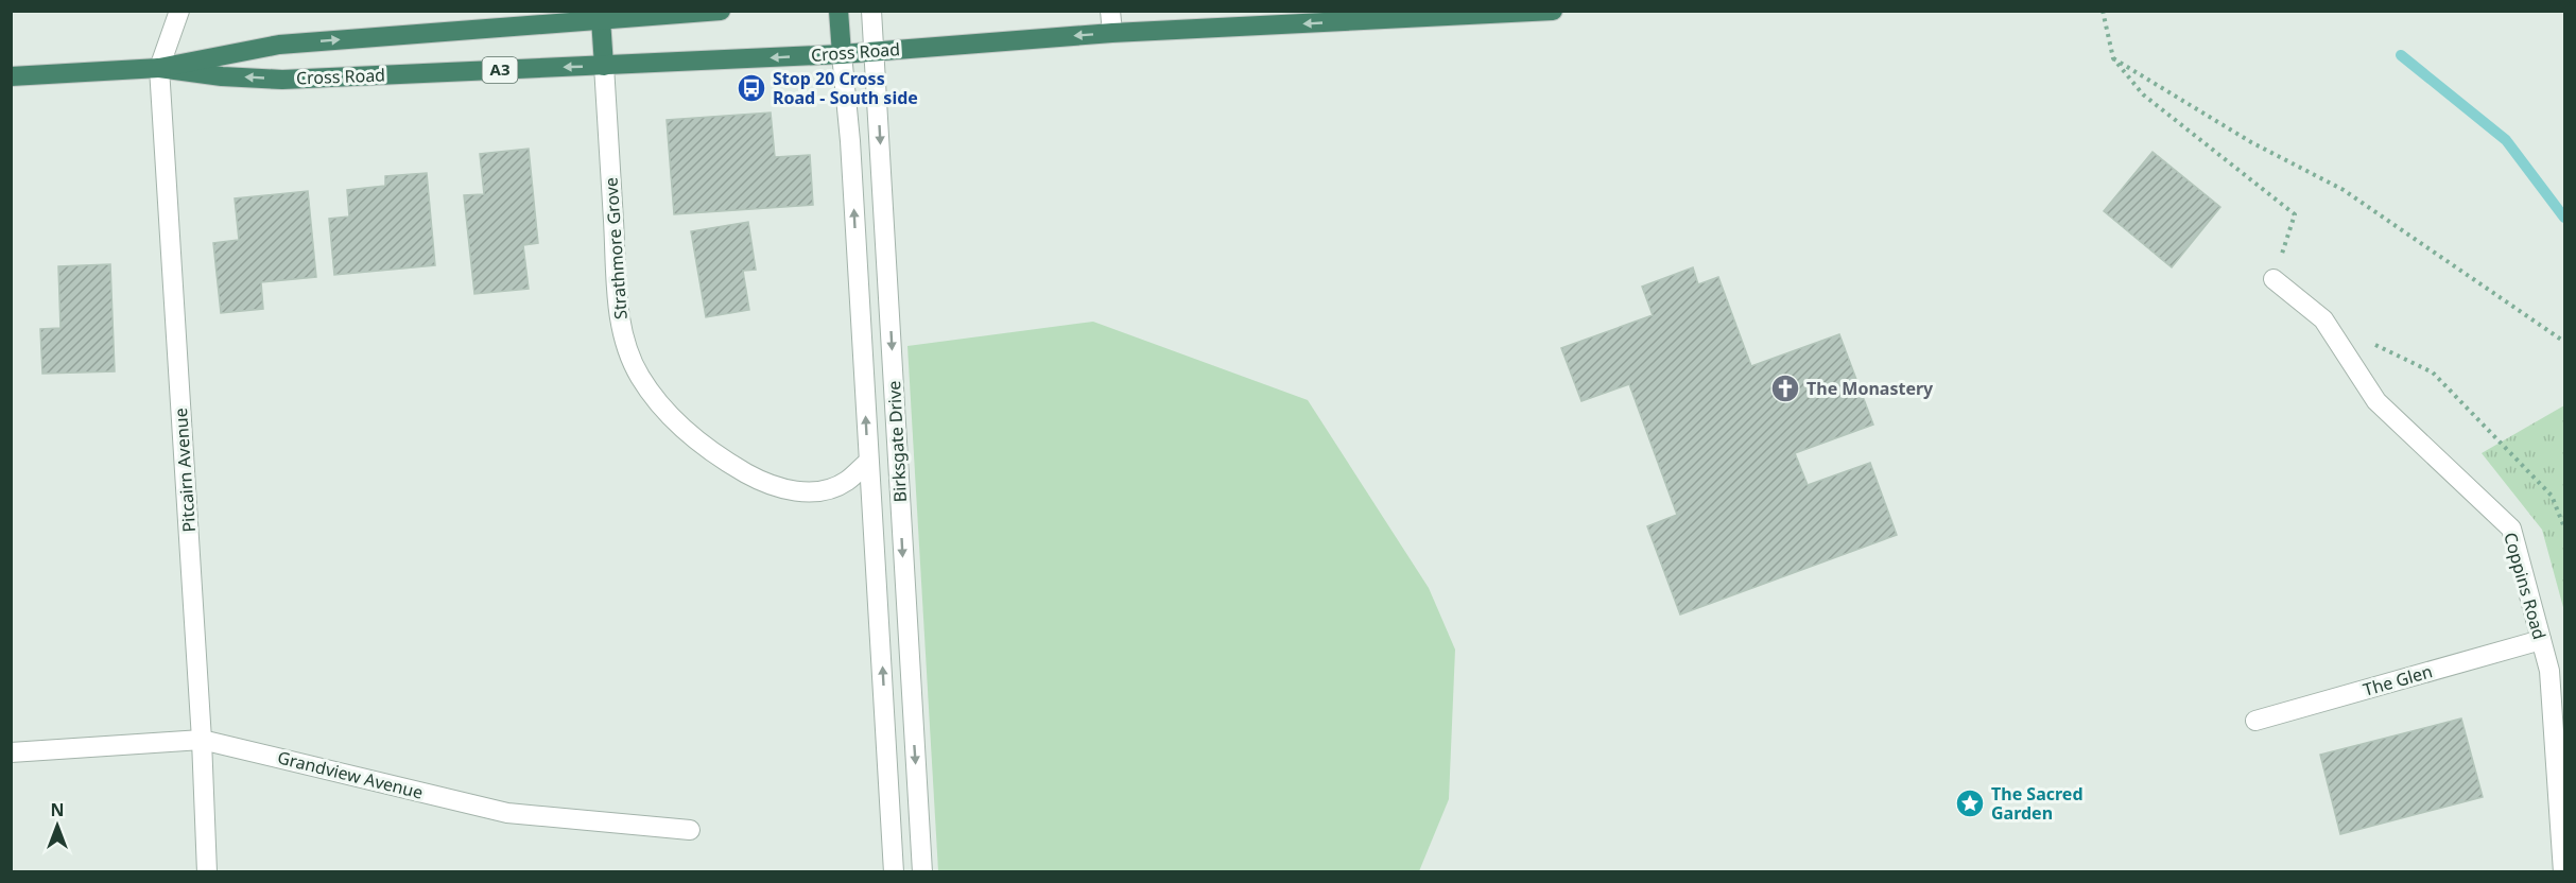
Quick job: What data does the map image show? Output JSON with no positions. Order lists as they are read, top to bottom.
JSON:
{
  "streets": {
    "highway": ["Cross Road", "A3"],
    "street": [
      "Strathmore Grove",
      "Birksgate Drive",
      "Pitcairn Avenue",
      "Coppins Road",
      "The Glen",
      "Grandview Avenue"
    ]
  },
  "crossings": [
    ["Cross Road", "Strathmore Grove"],
    ["Cross Road", "Birksgate Drive"],
    ["Cross Road", "Pitcairn Avenue"],
    ["Strathmore Grove", "Birksgate Drive"],
    ["Pitcairn Avenue", "Grandview Avenue"],
    ["Coppins Road", "The Glen"]
  ],
  "places": {
    "bus stop": ["Stop 20 Cross Road - South side"],
    "church": ["The Monastery"],
    "place": ["The Sacred Garden"]
  },
  "north": "top"
}
